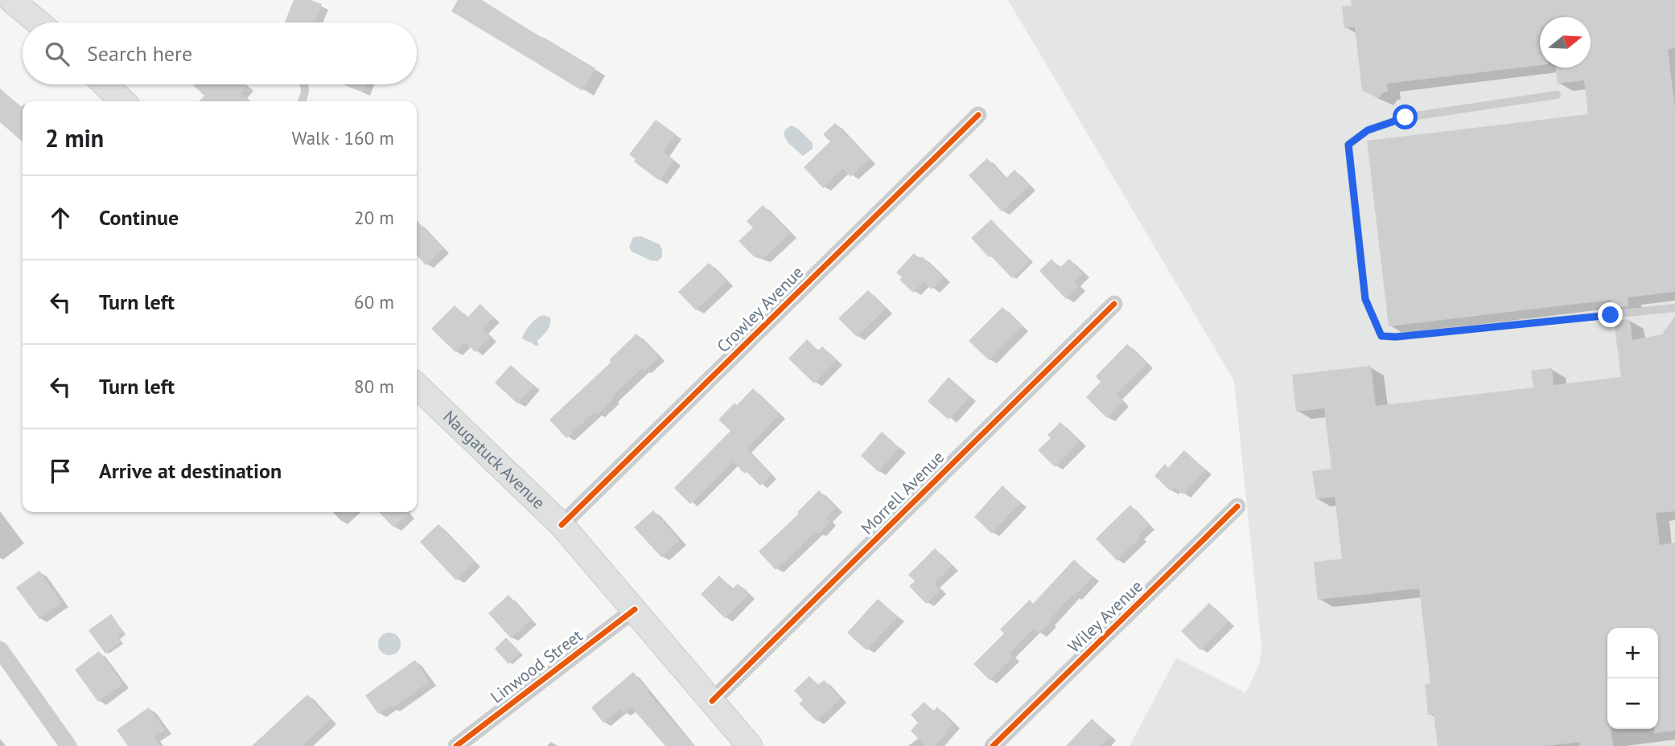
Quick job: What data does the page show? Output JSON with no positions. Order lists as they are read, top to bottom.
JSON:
{
  "streets": {
    "main road": ["Naugatuck Avenue"],
    "street": [
      "Crowley Avenue",
      "Morrell Avenue",
      "Wiley Avenue",
      "Linwood Street"
    ]
  },
  "crossings": [
    ["Crowley Avenue", "Naugatuck Avenue"],
    ["Naugatuck Avenue", "Morrell Avenue"],
    ["Naugatuck Avenue", "Linwood Street"]
  ],
  "north": "right",
  "page": {
    "search": "Search here",
    "heading": ["2 min", "Walk · 160 m"],
    "list": [
      ["Continue", "20 m"],
      ["Turn left", "60 m"],
      ["Turn left", "80 m"],
      "Arrive at destination"
    ],
    "map_buttons": ["+", "−"]
  }
}
